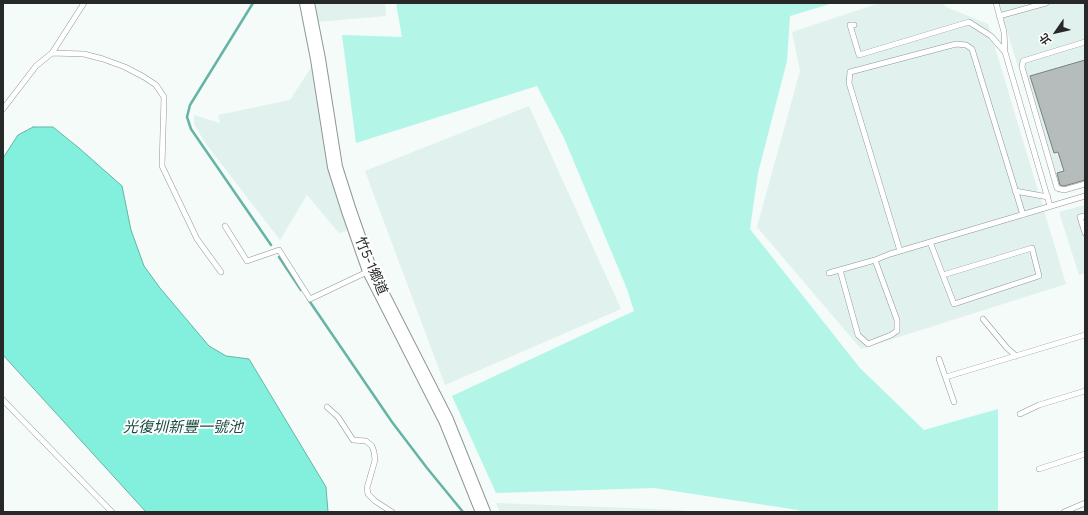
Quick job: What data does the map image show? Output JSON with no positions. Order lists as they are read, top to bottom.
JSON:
{
  "streets": {
    "street": ["竹5-1鄉道"]
  },
  "water": ["光復圳新豐一號池"],
  "north": "bottom left"
}
